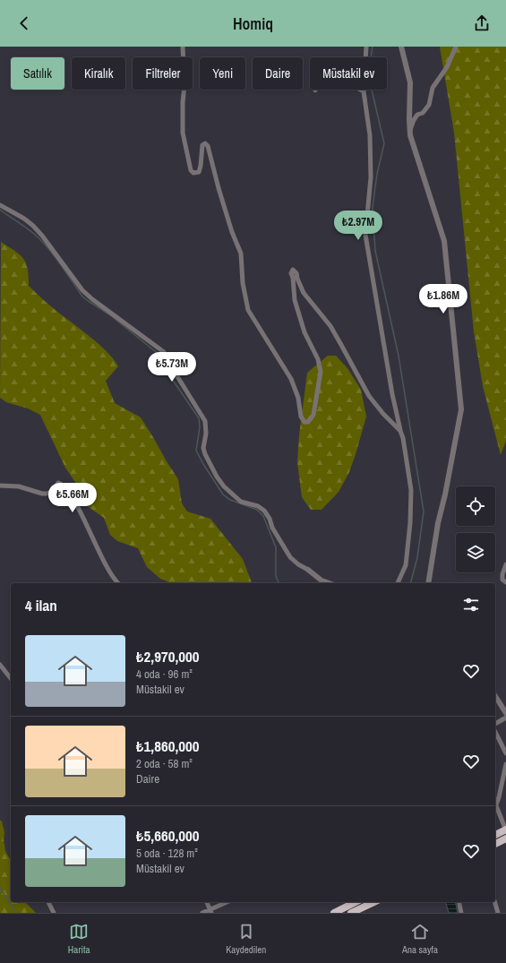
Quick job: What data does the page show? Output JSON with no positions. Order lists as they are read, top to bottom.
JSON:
{
  "page": {
    "header": "Homiq",
    "chip": [
      "Satılık",
      "Kiralık",
      "Filtreler",
      "Yeni",
      "Daire",
      "Müstakil ev"
    ],
    "price": [
      "₺2.97M",
      "₺1.86M",
      "₺5.73M",
      "₺5.66M"
    ],
    "heading": "4 ilan",
    "list": [
      {
        "name": "₺2,970,000",
        "note": "4 oda · 96 m² · Müstakil ev"
      },
      {
        "name": "₺1,860,000",
        "note": "2 oda · 58 m² · Daire"
      },
      {
        "name": "₺5,660,000",
        "note": "5 oda · 128 m² · Müstakil ev"
      }
    ],
    "tabs": ["Harita", "Kaydedilen", "Ana sayfa"]
  }
}
